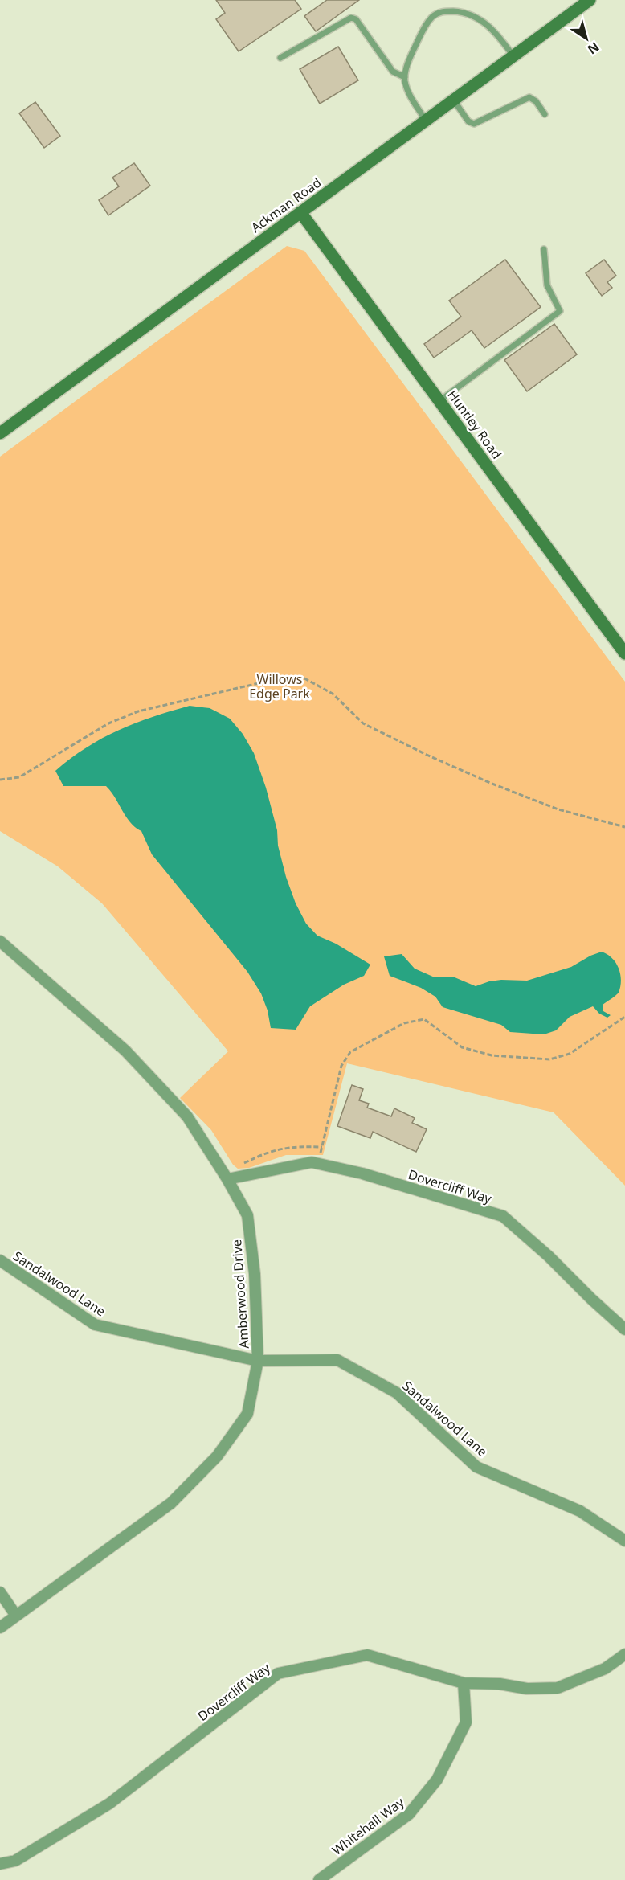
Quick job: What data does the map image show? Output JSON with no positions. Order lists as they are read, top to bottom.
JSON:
{
  "streets": {
    "street": [
      "Ackman Road",
      "Huntley Road",
      "Dovercliff Way",
      "Sandalwood Lane",
      "Amberwood Drive",
      "Whitehall Way"
    ]
  },
  "crossings": [
    ["Ackman Road", "Huntley Road"],
    ["Dovercliff Way", "Amberwood Drive"],
    ["Dovercliff Way", "Whitehall Way"],
    ["Sandalwood Lane", "Amberwood Drive"]
  ],
  "parks": ["Willows Edge Park"],
  "north": "bottom right"
}
